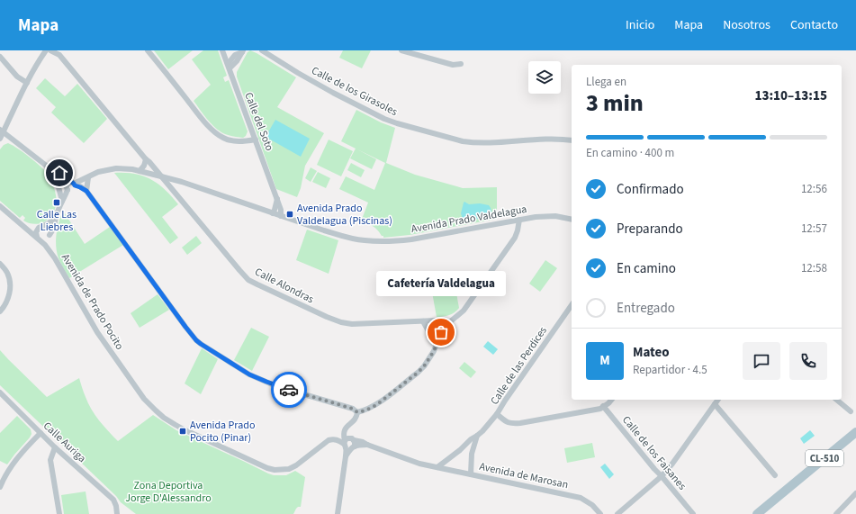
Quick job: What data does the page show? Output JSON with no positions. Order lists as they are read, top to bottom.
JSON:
{
  "streets": {
    "main road": ["CL-510"],
    "street": [
      "Calle de los Girasoles",
      "Calle del Soto",
      "Avenida Prado Valdelagua",
      "Calle Alondras",
      "Avenida de Prado Pocito",
      "Calle de las Perdices",
      "Calle Auriga",
      "Calle de los Faisanes",
      "Avenida de Marosan"
    ]
  },
  "crossings": [
    ["Calle del Soto", "Avenida Prado Valdelagua"],
    ["Avenida Prado Valdelagua", "Calle Alondras"],
    ["Avenida de Prado Pocito", "Calle de las Perdices"],
    ["Avenida de Prado Pocito", "Avenida de Marosan"],
    ["Calle de las Perdices", "Avenida de Marosan"]
  ],
  "parks": ["Zona Deportiva Jorge D'Alessandro"],
  "places": {
    "transit": ["Calle Las Liebres", "Avenida Prado Valdelagua (Piscinas)", "Avenida Prado Pocito (Pinar)"],
    "other": ["Cafetería Valdelagua"]
  },
  "page": {
    "header": "Mapa",
    "nav": [
      "Inicio",
      "Mapa",
      "Nosotros",
      "Contacto"
    ],
    "heading": ["3 min", "Llega en", "13:10–13:15"],
    "panel": ["Mateo", "Repartidor · 4.5"],
    "bar": "En camino · 400 m",
    "list": [
      ["Confirmado", "12:56"],
      ["Preparando", "12:57"],
      ["En camino", "12:58"],
      "Entregado"
    ],
    "bubble": "Cafetería Valdelagua",
    "round": "M"
  }
}
